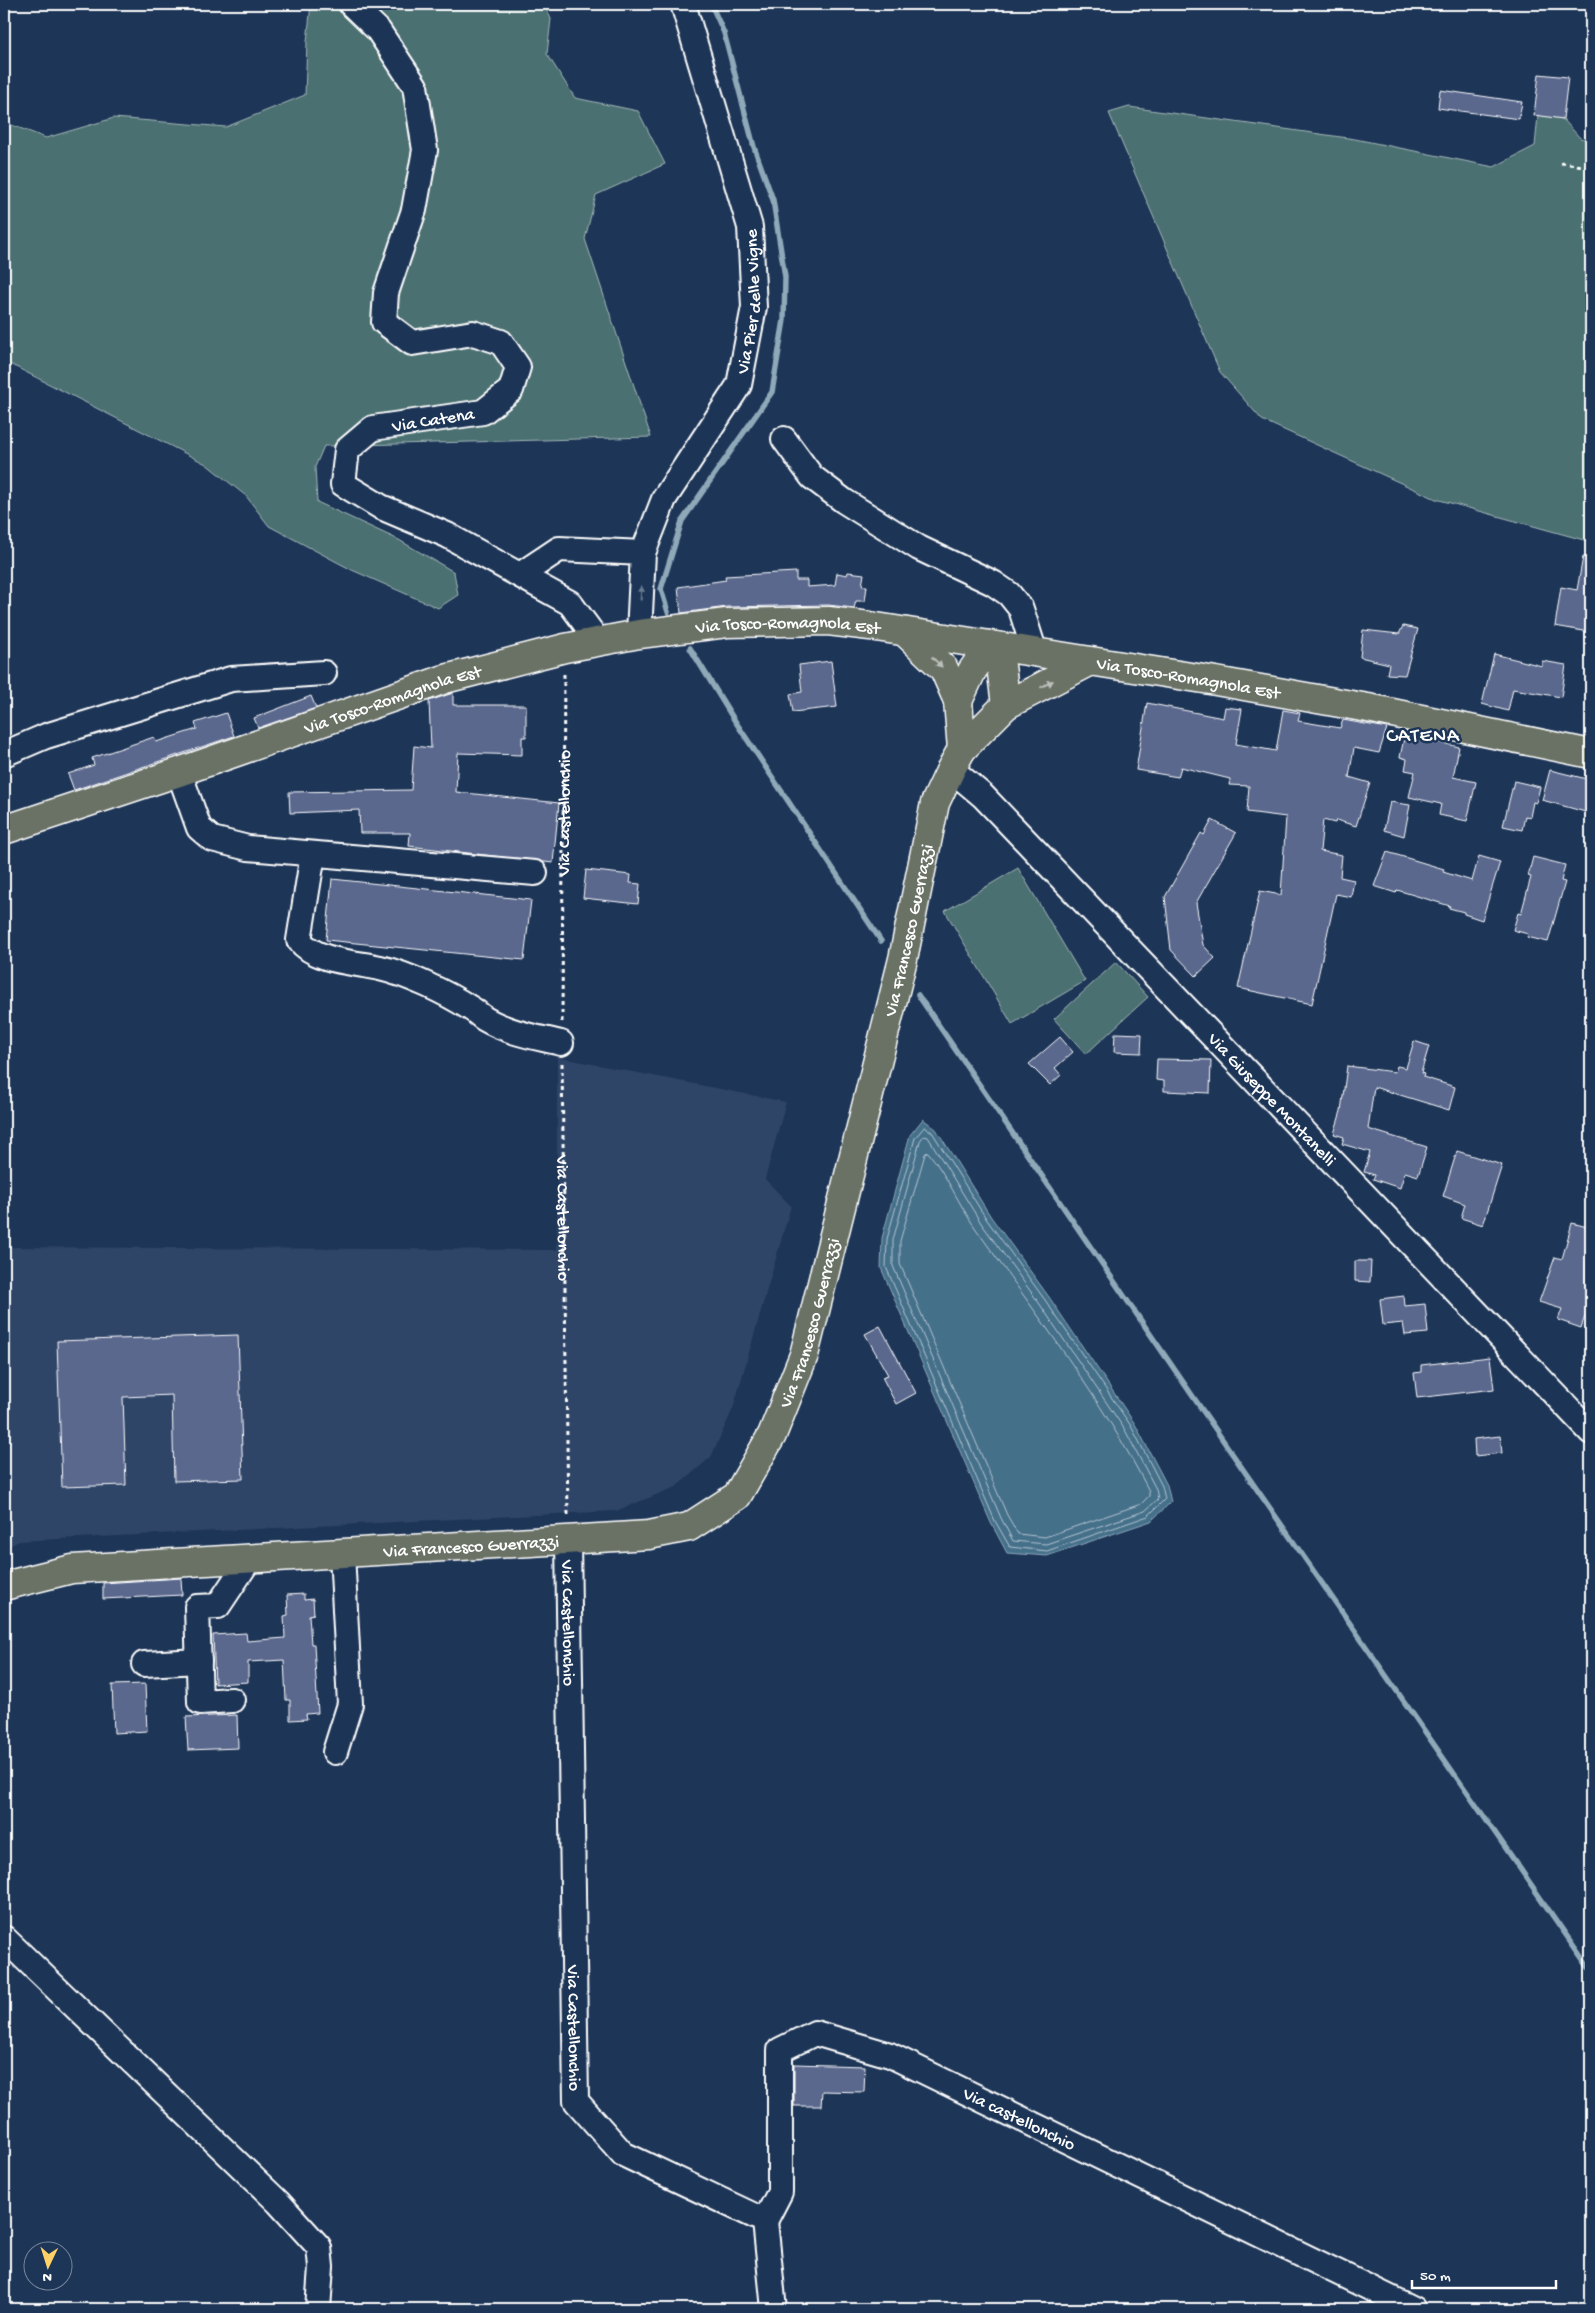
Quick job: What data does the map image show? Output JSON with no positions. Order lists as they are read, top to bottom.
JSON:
{
  "streets": {
    "main road": ["Via Tosco-Romagnola Est", "Via Francesco Guerrazzi"],
    "street": [
      "Via Pier delle Vigne",
      "Via Catena",
      "Via Castellonchio",
      "Via Giuseppe Montanelli",
      "Via castellonchio"
    ]
  },
  "crossings": [
    ["Via Pier delle Vigne", "Via Tosco-Romagnola Est"],
    ["Via Catena", "Via Tosco-Romagnola Est"],
    ["Via Tosco-Romagnola Est", "Via Castellonchio"],
    ["Via Tosco-Romagnola Est", "Via Francesco Guerrazzi"],
    ["Via Castellonchio", "Via Francesco Guerrazzi"],
    ["Via Castellonchio", "Via castellonchio"],
    ["Via Francesco Guerrazzi", "Via Giuseppe Montanelli"]
  ],
  "districts": ["CATENA"],
  "scale_bar": "50 m",
  "north": "bottom"
}
